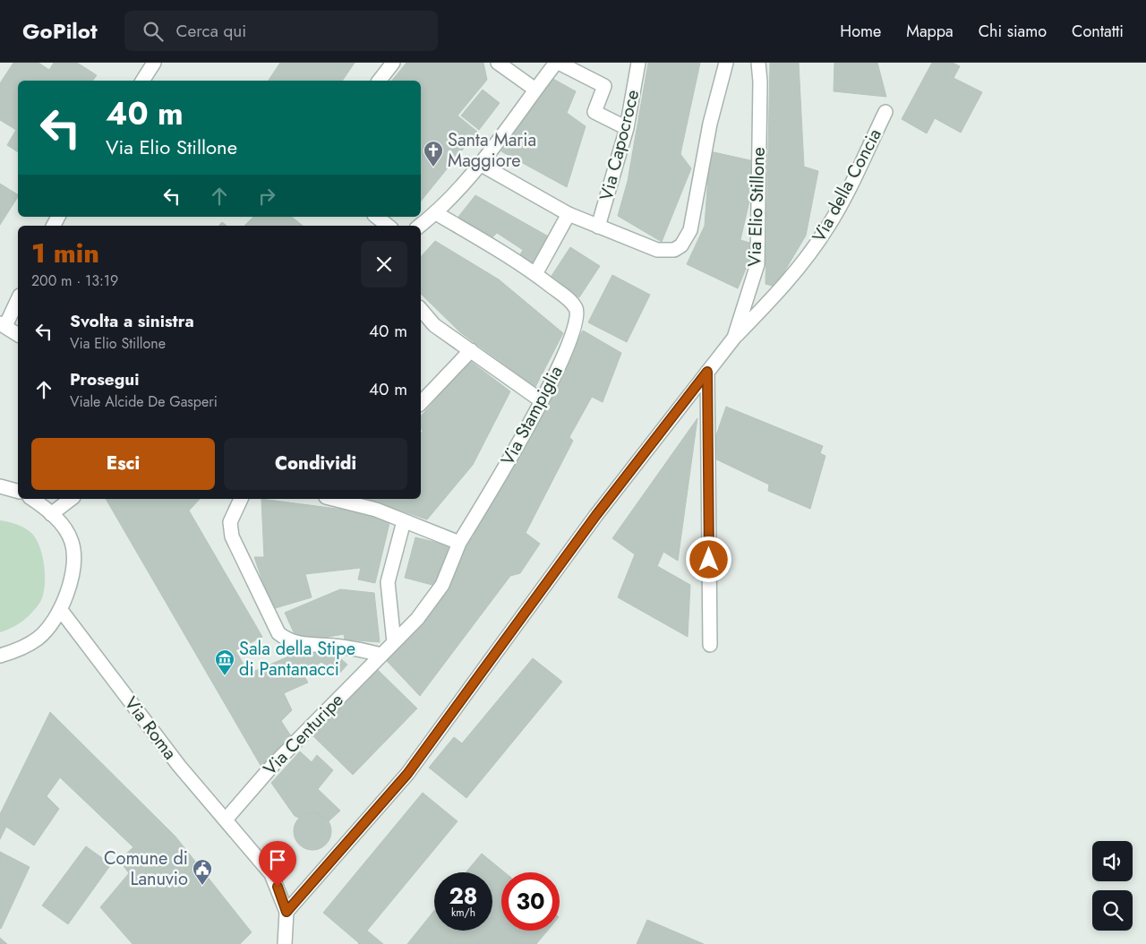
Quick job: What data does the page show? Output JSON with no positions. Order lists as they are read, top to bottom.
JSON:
{
  "streets": {
    "street": [
      "Via Capocroce",
      "Via della Concia",
      "Via Elio Stillone",
      "Via Stampiglia",
      "Via Roma",
      "Via Centuripe"
    ]
  },
  "crossings": [
    ["Via della Concia", "Via Elio Stillone"],
    ["Via Elio Stillone", "Via Roma"],
    ["Via Stampiglia", "Via Centuripe"],
    ["Via Roma", "Via Centuripe"]
  ],
  "places": {
    "church": ["Santa Maria Maggiore"],
    "museum": ["Sala della Stipe di Pantanacci"],
    "public building": ["Comune di Lanuvio"]
  },
  "page": {
    "header": "GoPilot",
    "search": "Cerca qui",
    "nav": [
      "Home",
      "Mappa",
      "Chi siamo",
      "Contatti"
    ],
    "turn": ["40 m", "Via Elio Stillone"],
    "heading": ["1 min", "200 m · 13:19"],
    "list": [
      {
        "name": "Svolta a sinistra",
        "note": "Via Elio Stillone",
        "value": "40 m"
      },
      {
        "name": "Prosegui",
        "note": "Viale Alcide De Gasperi",
        "value": "40 m"
      }
    ],
    "buttons": ["Esci", "Condividi"],
    "speed": "28 km/h",
    "limit": "30"
  }
}
